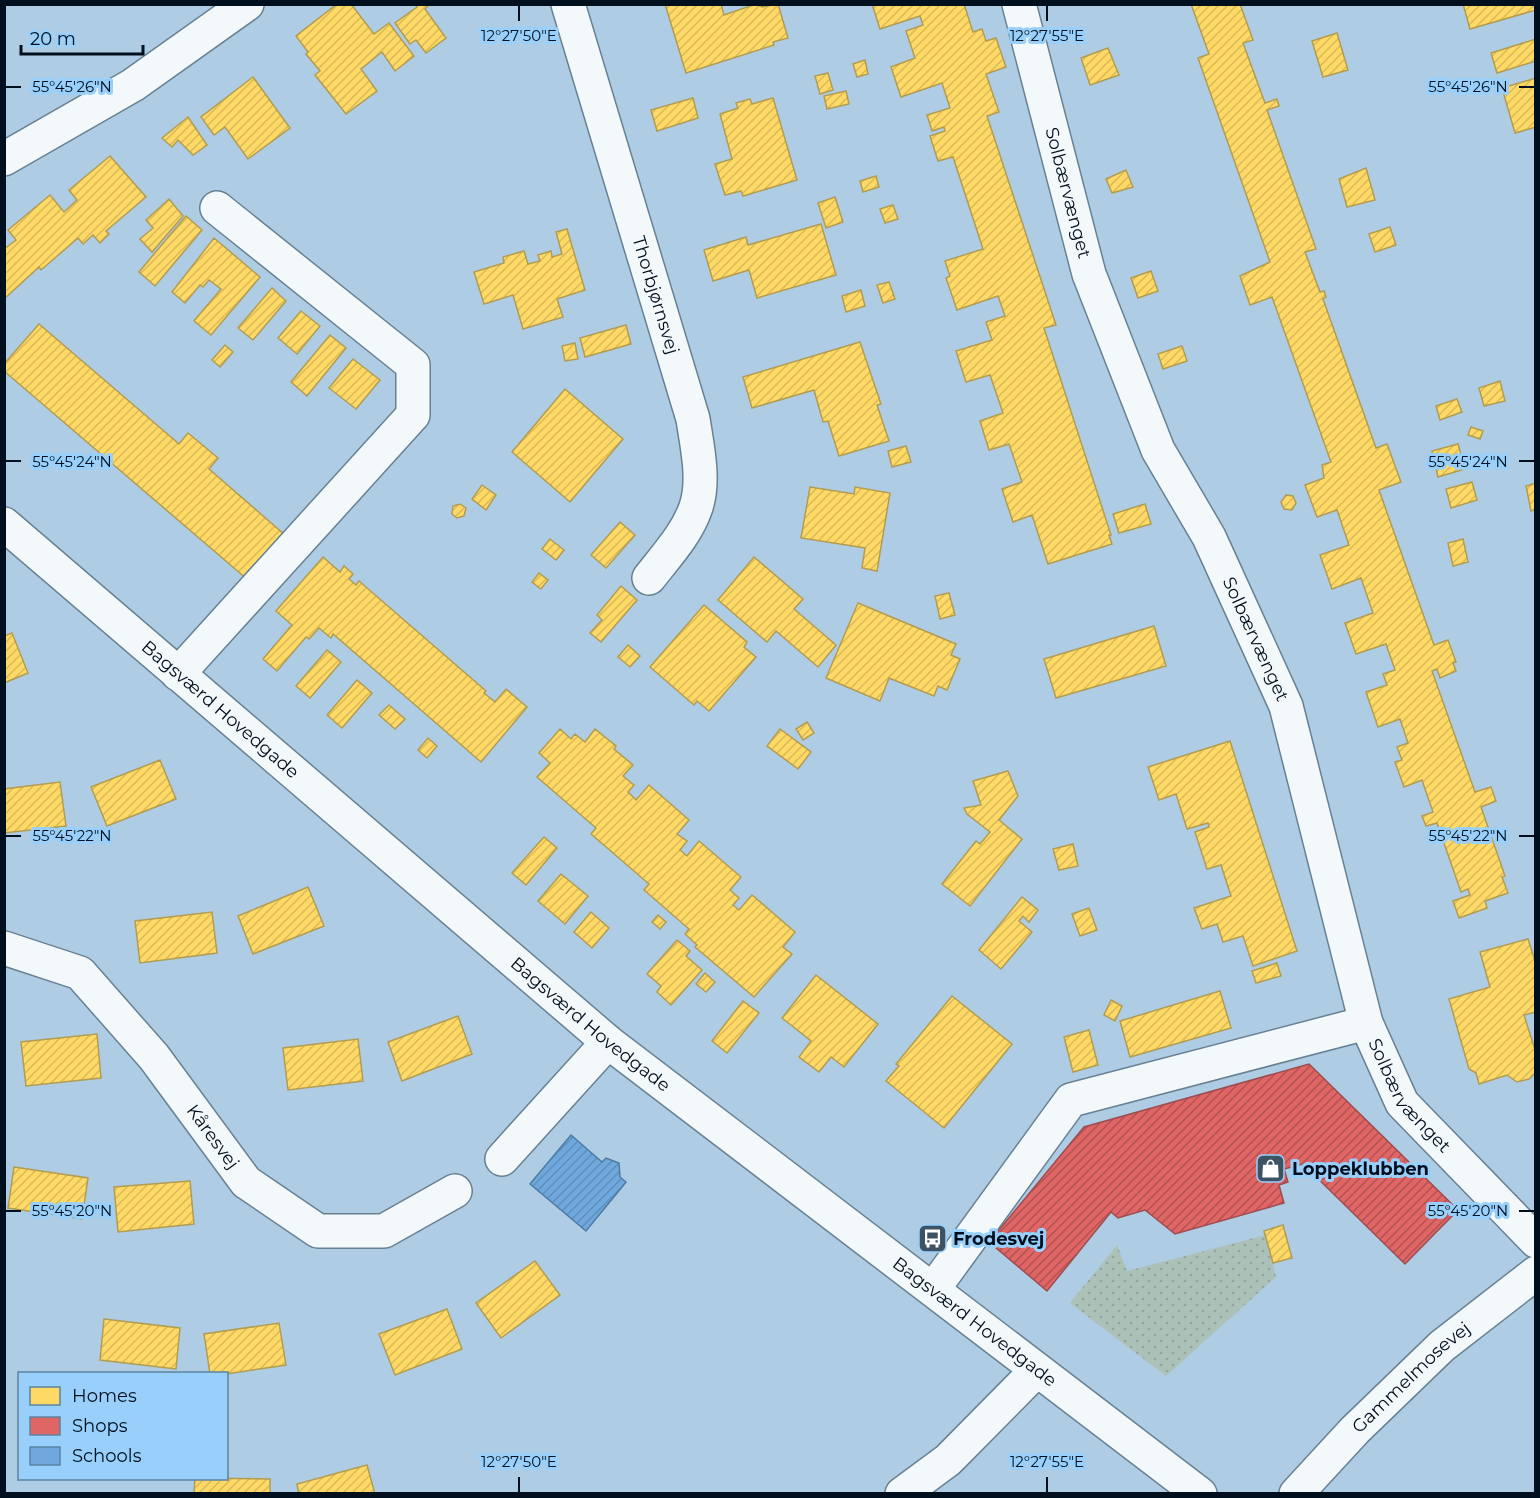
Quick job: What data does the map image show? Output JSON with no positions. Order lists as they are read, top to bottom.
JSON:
{
  "streets": {
    "street": [
      "Solbærvænget",
      "Thorbjørnsvej",
      "Bagsværd Hovedgade",
      "Kåresvej",
      "Gammelmosevej"
    ]
  },
  "places": {
    "shop": ["Loppeklubben"],
    "bus stop": ["Frodesvej"]
  },
  "legend": ["Homes", "Shops", "Schools"],
  "scale_bar": "20 m",
  "coordinates": [
    "12°27'50\"E",
    "12°27'55\"E",
    "55°45'26\"N",
    "55°45'24\"N",
    "55°45'22\"N",
    "55°45'20\"N"
  ]
}
